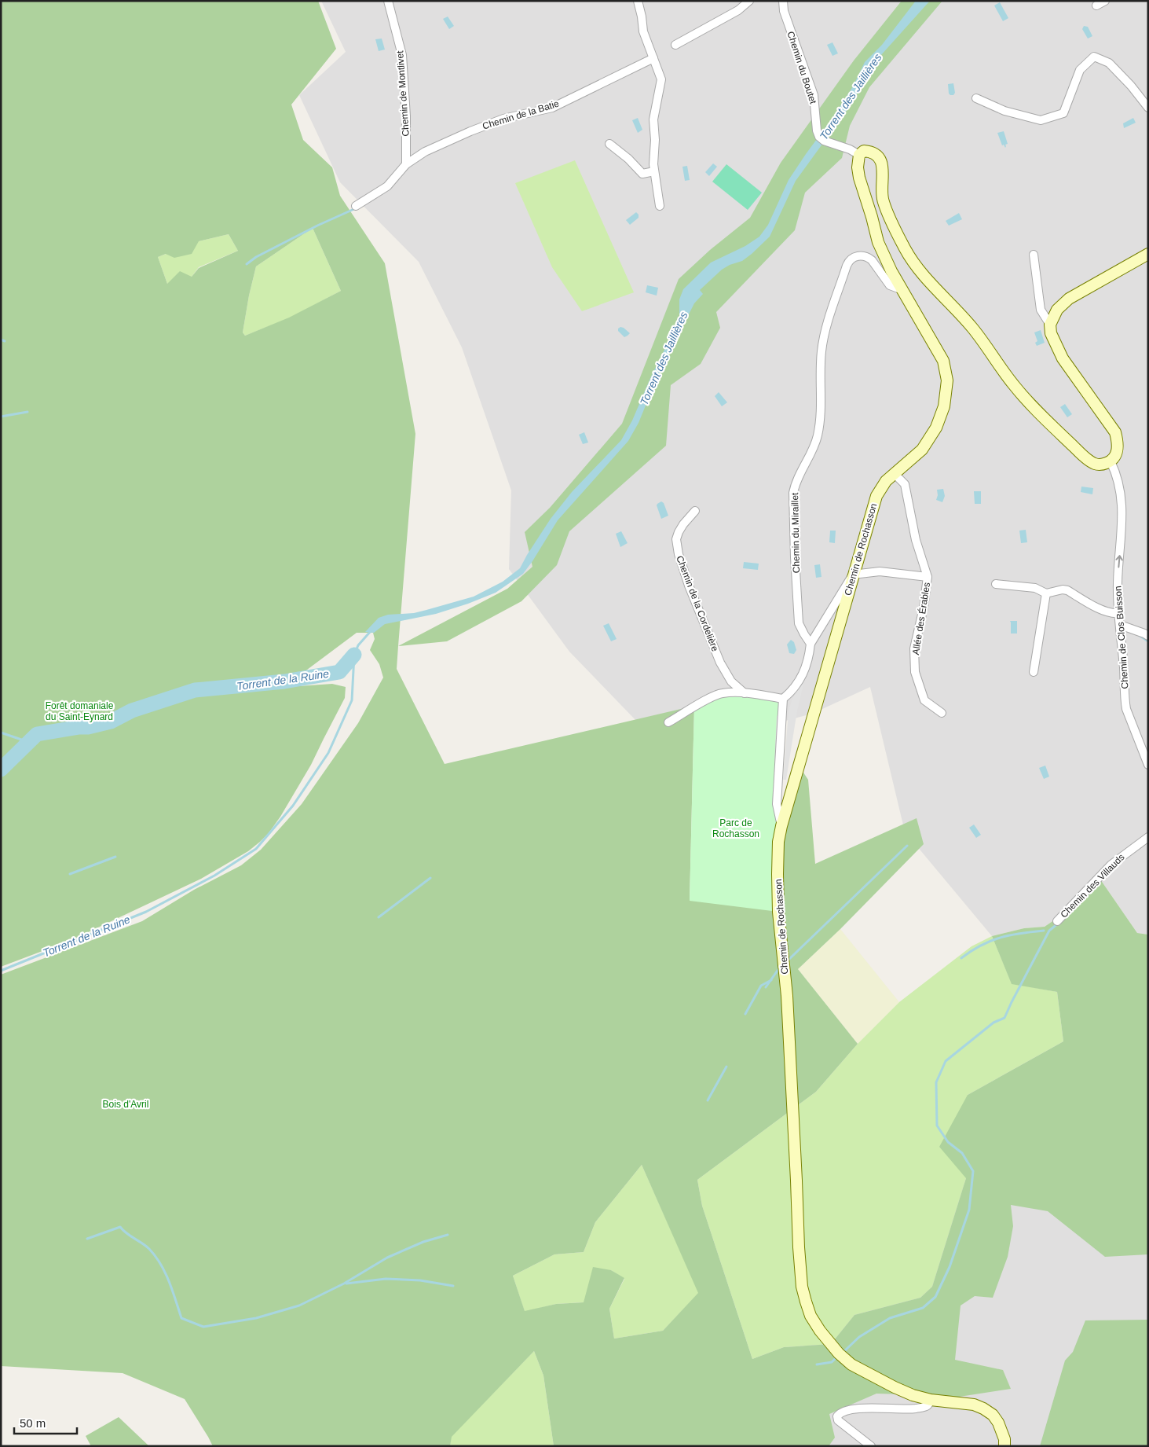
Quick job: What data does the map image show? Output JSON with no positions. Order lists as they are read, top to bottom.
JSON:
{
  "streets": {
    "street": [
      "Chemin du Boutet",
      "Chemin de Montlivet",
      "Chemin de la Batie",
      "Chemin du Miraillet",
      "Chemin de Rochasson",
      "Chemin de la Cordelière",
      "Allée des Érables",
      "Chemin de Clos Buisson",
      "Chemin des Villauds"
    ]
  },
  "crossings": [
    ["Chemin du Boutet", "Chemin de Rochasson"],
    ["Chemin de Montlivet", "Chemin de la Batie"],
    ["Chemin du Miraillet", "Chemin de Rochasson"],
    ["Chemin de Rochasson", "Allée des Érables"]
  ],
  "one_way": ["Chemin de Clos Buisson"],
  "water": ["Torrent des Jaillières", "Torrent de la Ruine"],
  "parks": ["Forêt domaniale du Saint-Eynard", "Parc de Rochasson", "Bois d'Avril"],
  "scale_bar": "50 m"
}
